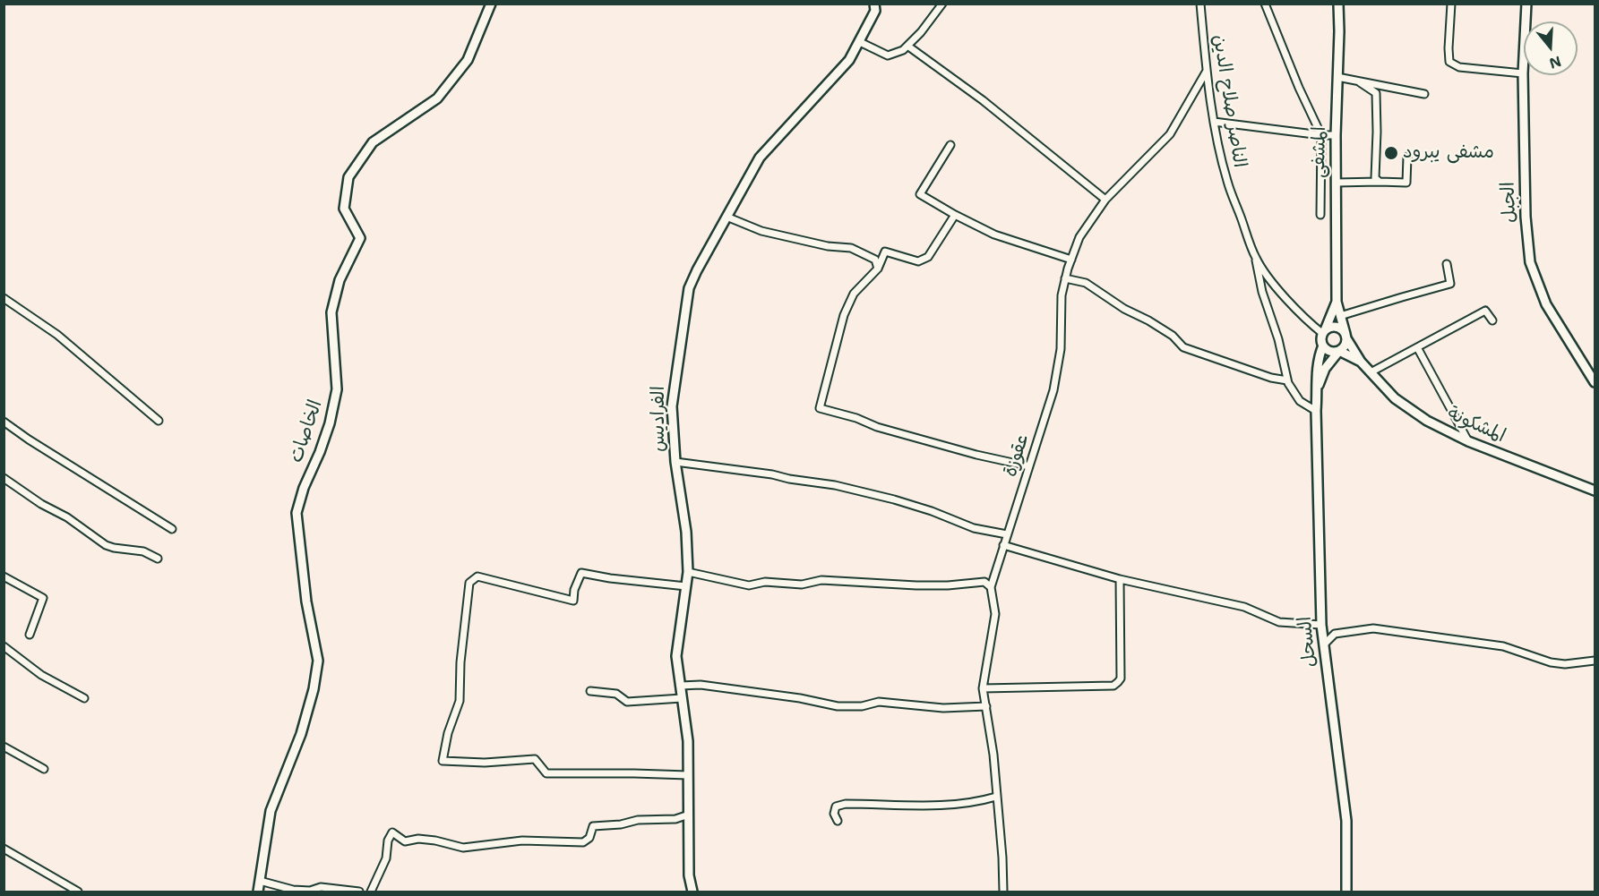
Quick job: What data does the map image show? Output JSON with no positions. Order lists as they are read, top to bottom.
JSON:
{
  "streets": {
    "street": [
      "الناصر صلاح الدين",
      "المشفى",
      "الجبل",
      "الفراديس",
      "المشكونة",
      "الخاصات",
      "عقوزة",
      "السحل"
    ]
  },
  "crossings": [
    ["الناصر صلاح الدين", "عقوزة"],
    ["الناصر صلاح الدين", "السحل"]
  ],
  "places": ["مشفى يبرود"],
  "north": "bottom"
}
